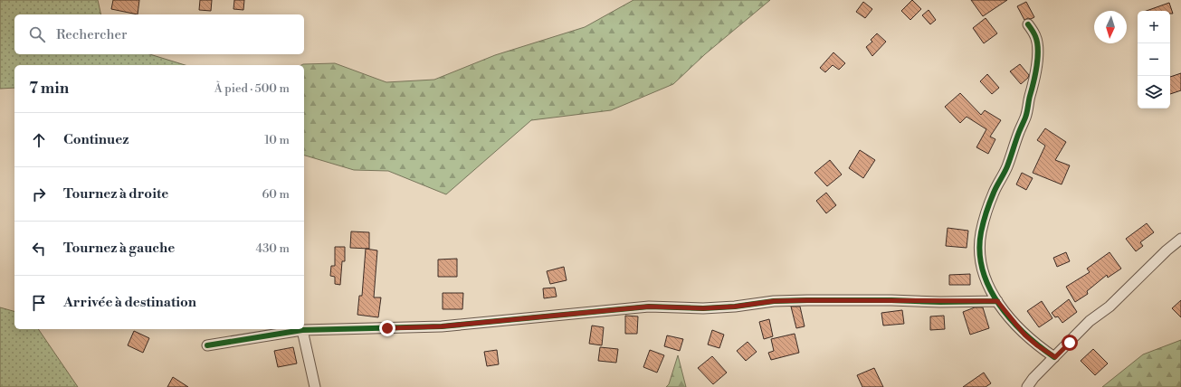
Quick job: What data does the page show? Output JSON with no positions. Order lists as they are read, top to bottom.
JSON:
{
  "north": "bottom",
  "page": {
    "map_buttons": ["+", "−"],
    "search": "Rechercher",
    "heading": ["7 min", "À pied · 500 m"],
    "list": [
      ["Continuez", "10 m"],
      ["Tournez à droite", "60 m"],
      ["Tournez à gauche", "430 m"],
      "Arrivée à destination"
    ]
  }
}
